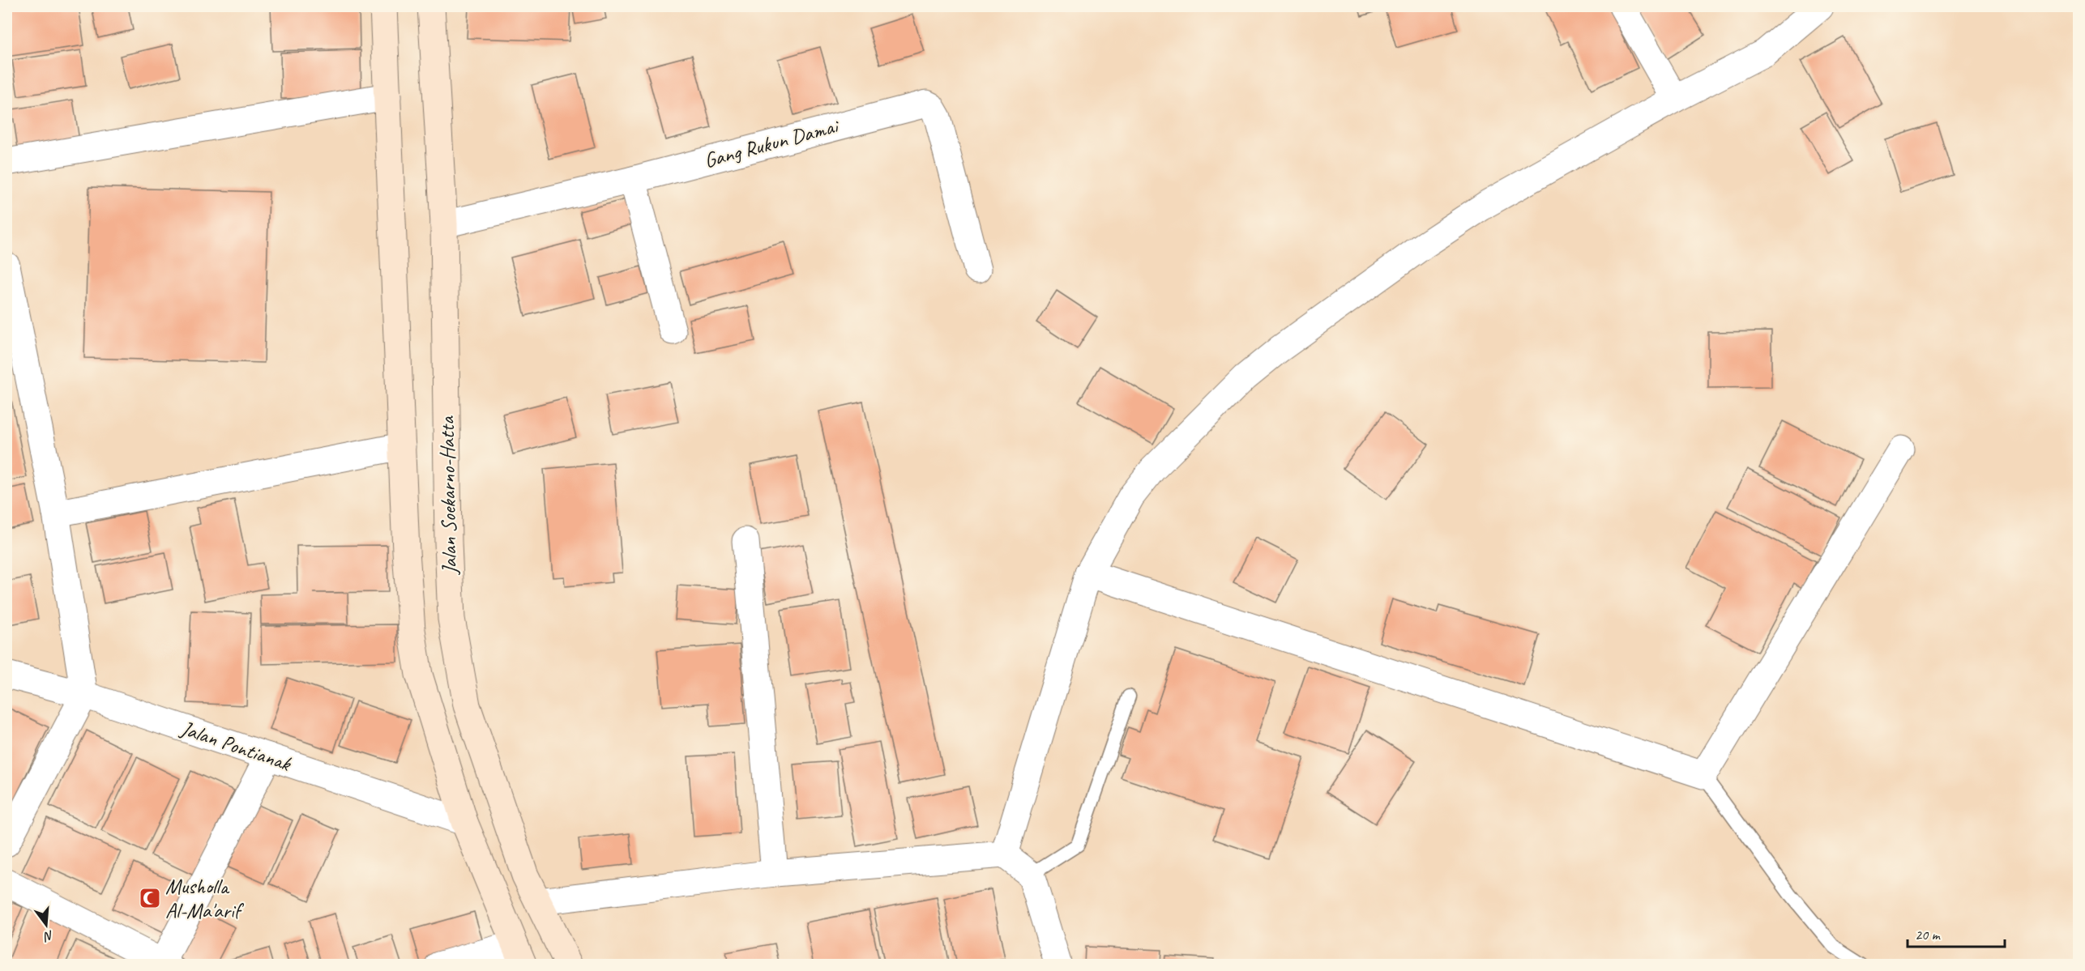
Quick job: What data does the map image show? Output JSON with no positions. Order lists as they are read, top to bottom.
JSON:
{
  "streets": {
    "main road": ["Jalan Soekarno-Hatta"],
    "street": ["Gang Rukun Damai", "Jalan Pontianak"]
  },
  "crossings": [
    ["Gang Rukun Damai", "Jalan Soekarno-Hatta"],
    ["Jalan Soekarno-Hatta", "Jalan Pontianak"]
  ],
  "places": {
    "mosque": ["Musholla Al-Ma'arif"]
  },
  "scale_bar": "20 m",
  "north": "bottom"
}
